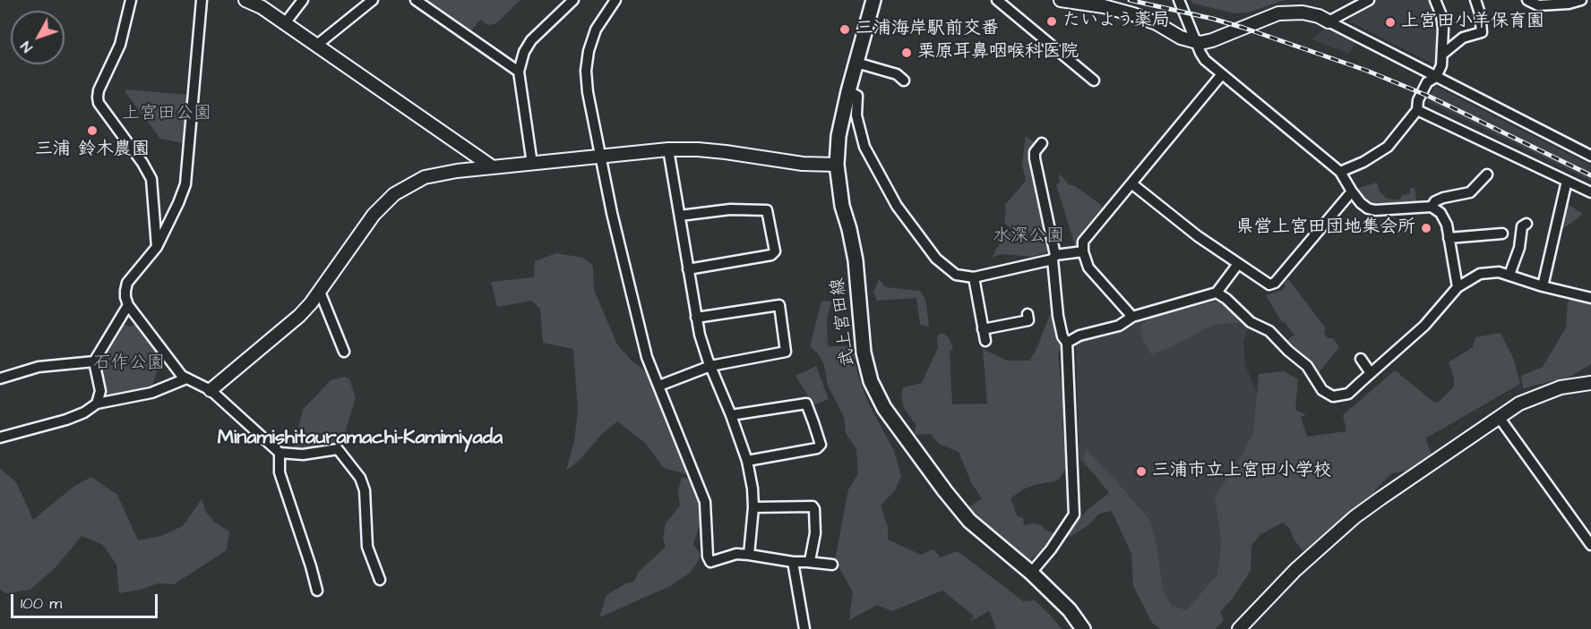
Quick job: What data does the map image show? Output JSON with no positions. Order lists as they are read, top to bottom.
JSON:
{
  "streets": {
    "main road": ["武上宮田線"]
  },
  "districts": ["Minamishitauramachi-Kamimiyada"],
  "parks": ["上宮田公園", "水深公園", "石作公園"],
  "places": [
    "たいよう薬局",
    "上宮田小羊保育園",
    "三浦海岸駅前交番",
    "栗原耳鼻咽喉科医院",
    "三浦 鈴木農園",
    "県営上宮田団地集会所",
    "三浦市立上宮田小学校"
  ],
  "scale_bar": "100 m",
  "north": "bottom left"
}
